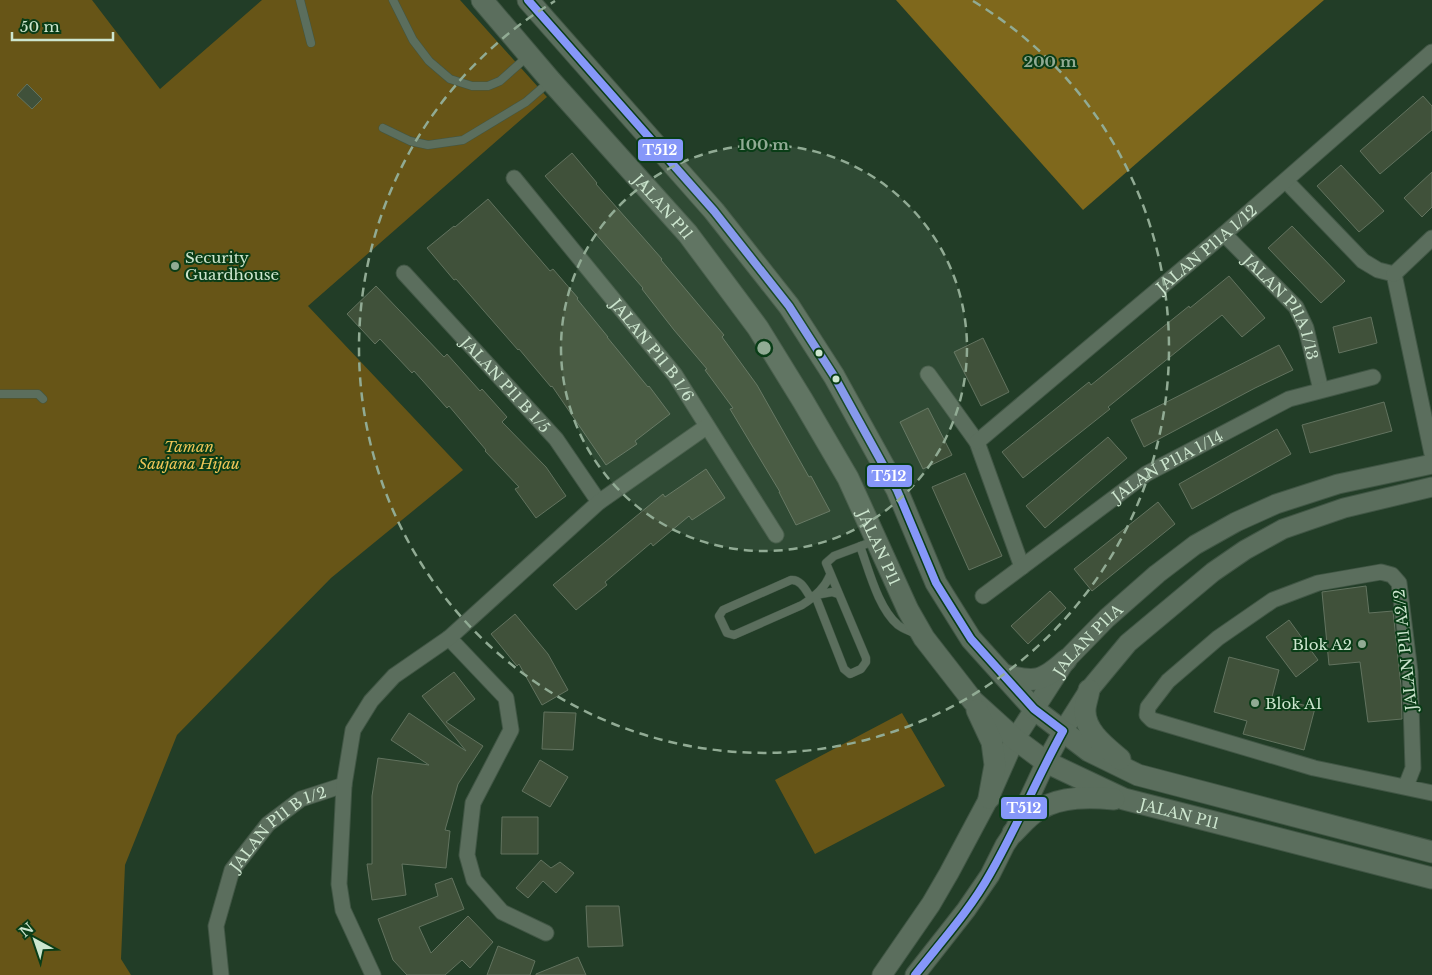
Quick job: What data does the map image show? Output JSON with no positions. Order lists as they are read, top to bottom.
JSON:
{
  "streets": {
    "main road": ["JALAN P11"],
    "street": [
      "JALAN P11A 1/12",
      "JALAN P11A 1/13",
      "JALAN P11 B 1/6",
      "JALAN P11 B 1/5",
      "JALAN P11A 1/14",
      "JALAN P11A",
      "JALAN P11 A2/2",
      "JALAN P11 B 1/2"
    ]
  },
  "crossings": [
    ["JALAN P11", "JALAN P11A"],
    ["JALAN P11A 1/12", "JALAN P11A 1/13"],
    ["JALAN P11A 1/13", "JALAN P11A 1/14"]
  ],
  "parks": ["Taman Saujana Hijau"],
  "places": ["Security Guardhouse", "Blok A2", "Blok A1"],
  "lines": ["transit line T512"],
  "scale_bar": "50 m",
  "north": "top left",
  "rings": ["200 m", "100 m"]
}
